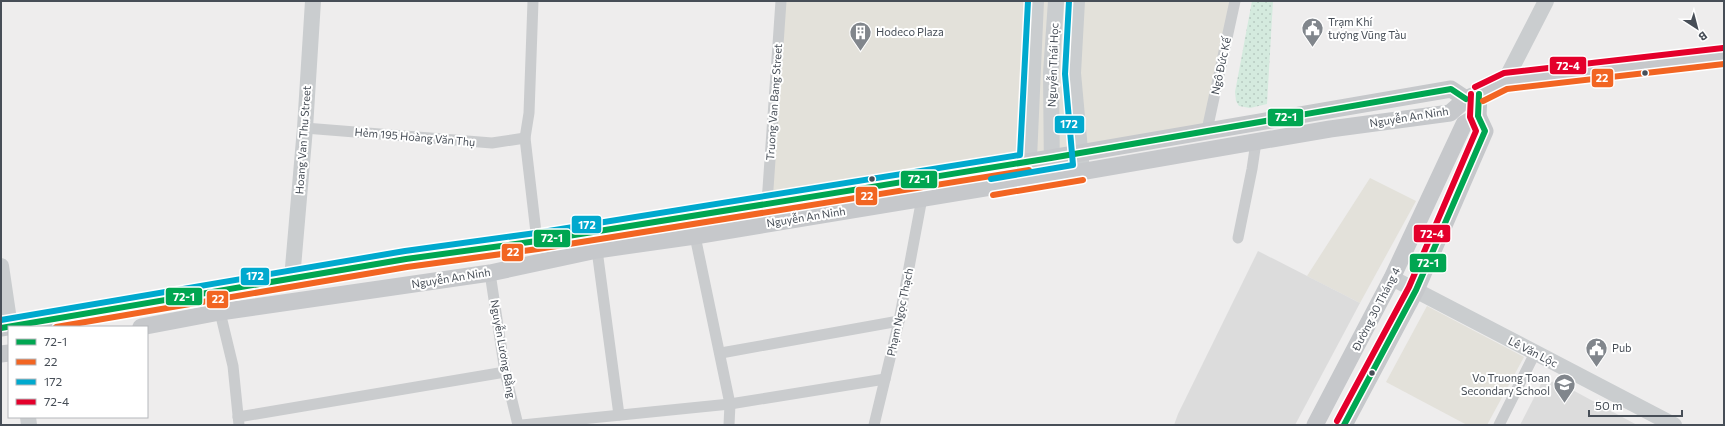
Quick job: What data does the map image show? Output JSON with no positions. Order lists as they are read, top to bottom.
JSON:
{
  "streets": {
    "main road": [
      "Nguyễn Thái Học",
      "Nguyễn An Ninh",
      "Hoang Van Thu Street",
      "Đường 30 Tháng 4",
      "Lê Văn Lộc"
    ],
    "street": [
      "Ngô Đức Kế",
      "Truong Van Bang Street",
      "Hẻm 195 Hoàng Văn Thụ",
      "Phạm Ngọc Thạch",
      "Nguyễn Lương Bằng"
    ]
  },
  "crossings": [
    ["Nguyễn Thái Học", "Nguyễn An Ninh"],
    ["Ngô Đức Kế", "Nguyễn An Ninh"],
    ["Truong Van Bang Street", "Nguyễn An Ninh"],
    ["Nguyễn An Ninh", "Hoang Van Thu Street"],
    ["Nguyễn An Ninh", "Phạm Ngọc Thạch"],
    ["Nguyễn An Ninh", "Nguyễn Lương Bằng"],
    ["Hẻm 195 Hoàng Văn Thụ", "Hoang Van Thu Street"],
    ["Đường 30 Tháng 4", "Lê Văn Lộc"]
  ],
  "places": {
    "public building": ["Trạm Khí tượng Vũng Tàu", "Pub"],
    "building": ["Hodeco Plaza"],
    "school or university": ["Vo Truong Toan Secondary School"]
  },
  "lines": [
    "transit line 172",
    "transit line 72-4",
    "transit line 22",
    "transit line 72-1"
  ],
  "legend": [
    "72-1",
    "22",
    "172",
    "72-4"
  ],
  "scale_bar": "50 m",
  "north": "bottom right"
}
